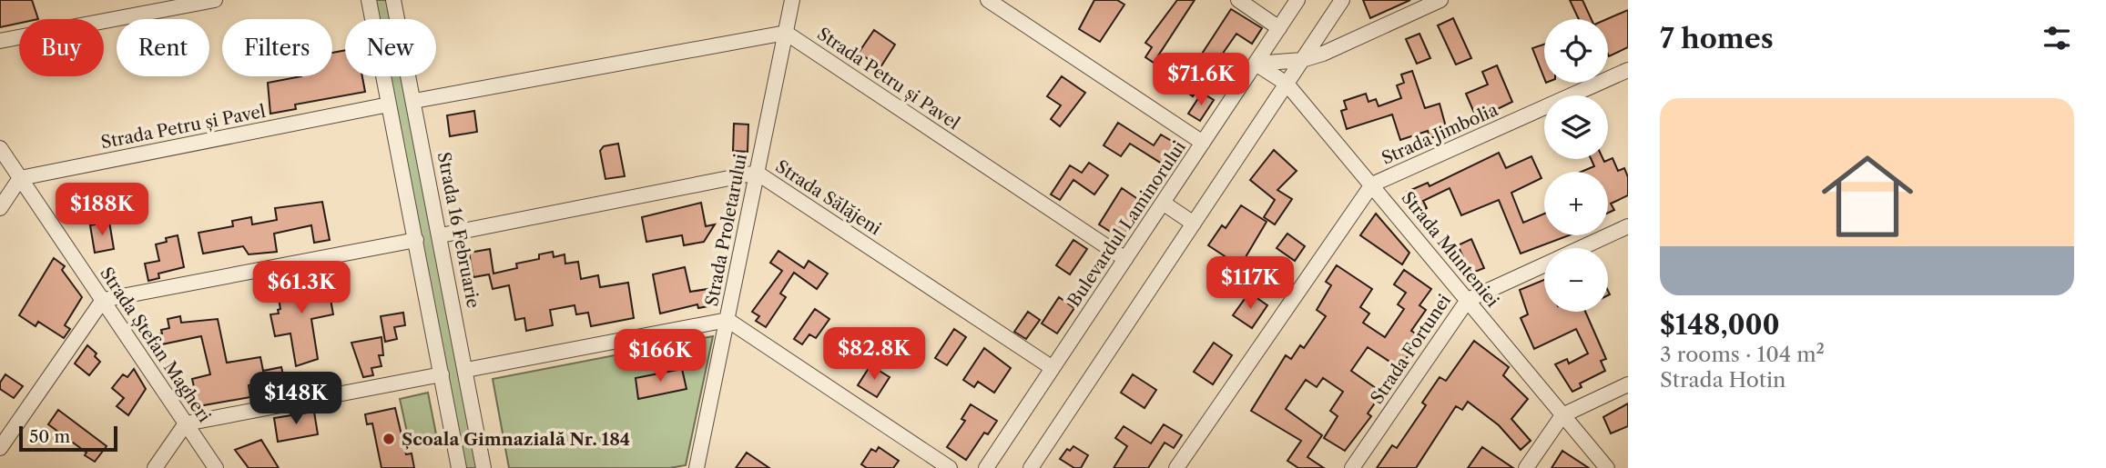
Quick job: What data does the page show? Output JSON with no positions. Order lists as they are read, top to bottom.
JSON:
{
  "streets": {
    "street": [
      "Strada Petru și Pavel",
      "Strada Jimbolia",
      "Strada Sălăjeni",
      "Bulevardul Laminorului",
      "Strada 16 Februarie",
      "Strada Proletarului",
      "Strada Munteniei",
      "Strada Ștefan Magheri",
      "Strada Fortunei"
    ]
  },
  "crossings": [
    ["Strada Petru și Pavel", "Bulevardul Laminorului"],
    ["Strada Petru și Pavel", "Strada Proletarului"],
    ["Strada Petru și Pavel", "Strada Ștefan Magheri"],
    ["Strada Jimbolia", "Strada Munteniei"],
    ["Strada Sălăjeni", "Bulevardul Laminorului"],
    ["Strada Sălăjeni", "Strada 16 Februarie"],
    ["Strada Sălăjeni", "Strada Proletarului"],
    ["Bulevardul Laminorului", "Strada Munteniei"],
    ["Strada Munteniei", "Strada Fortunei"]
  ],
  "places": ["Școala Gimnazială Nr. 184"],
  "scale_bar": "50 m",
  "page": {
    "heading": "7 homes",
    "map_buttons": ["+", "−"],
    "chip": [
      "Buy",
      "Rent",
      "Filters",
      "New"
    ],
    "price": [
      "$71.6K",
      "$188K",
      "$117K",
      "$61.3K",
      "$82.8K",
      "$166K",
      "$148K"
    ],
    "list": [
      {
        "name": "$148,000",
        "note": "3 rooms · 104 m² · Strada Hotin"
      }
    ],
    "scale": "50 m"
  }
}
